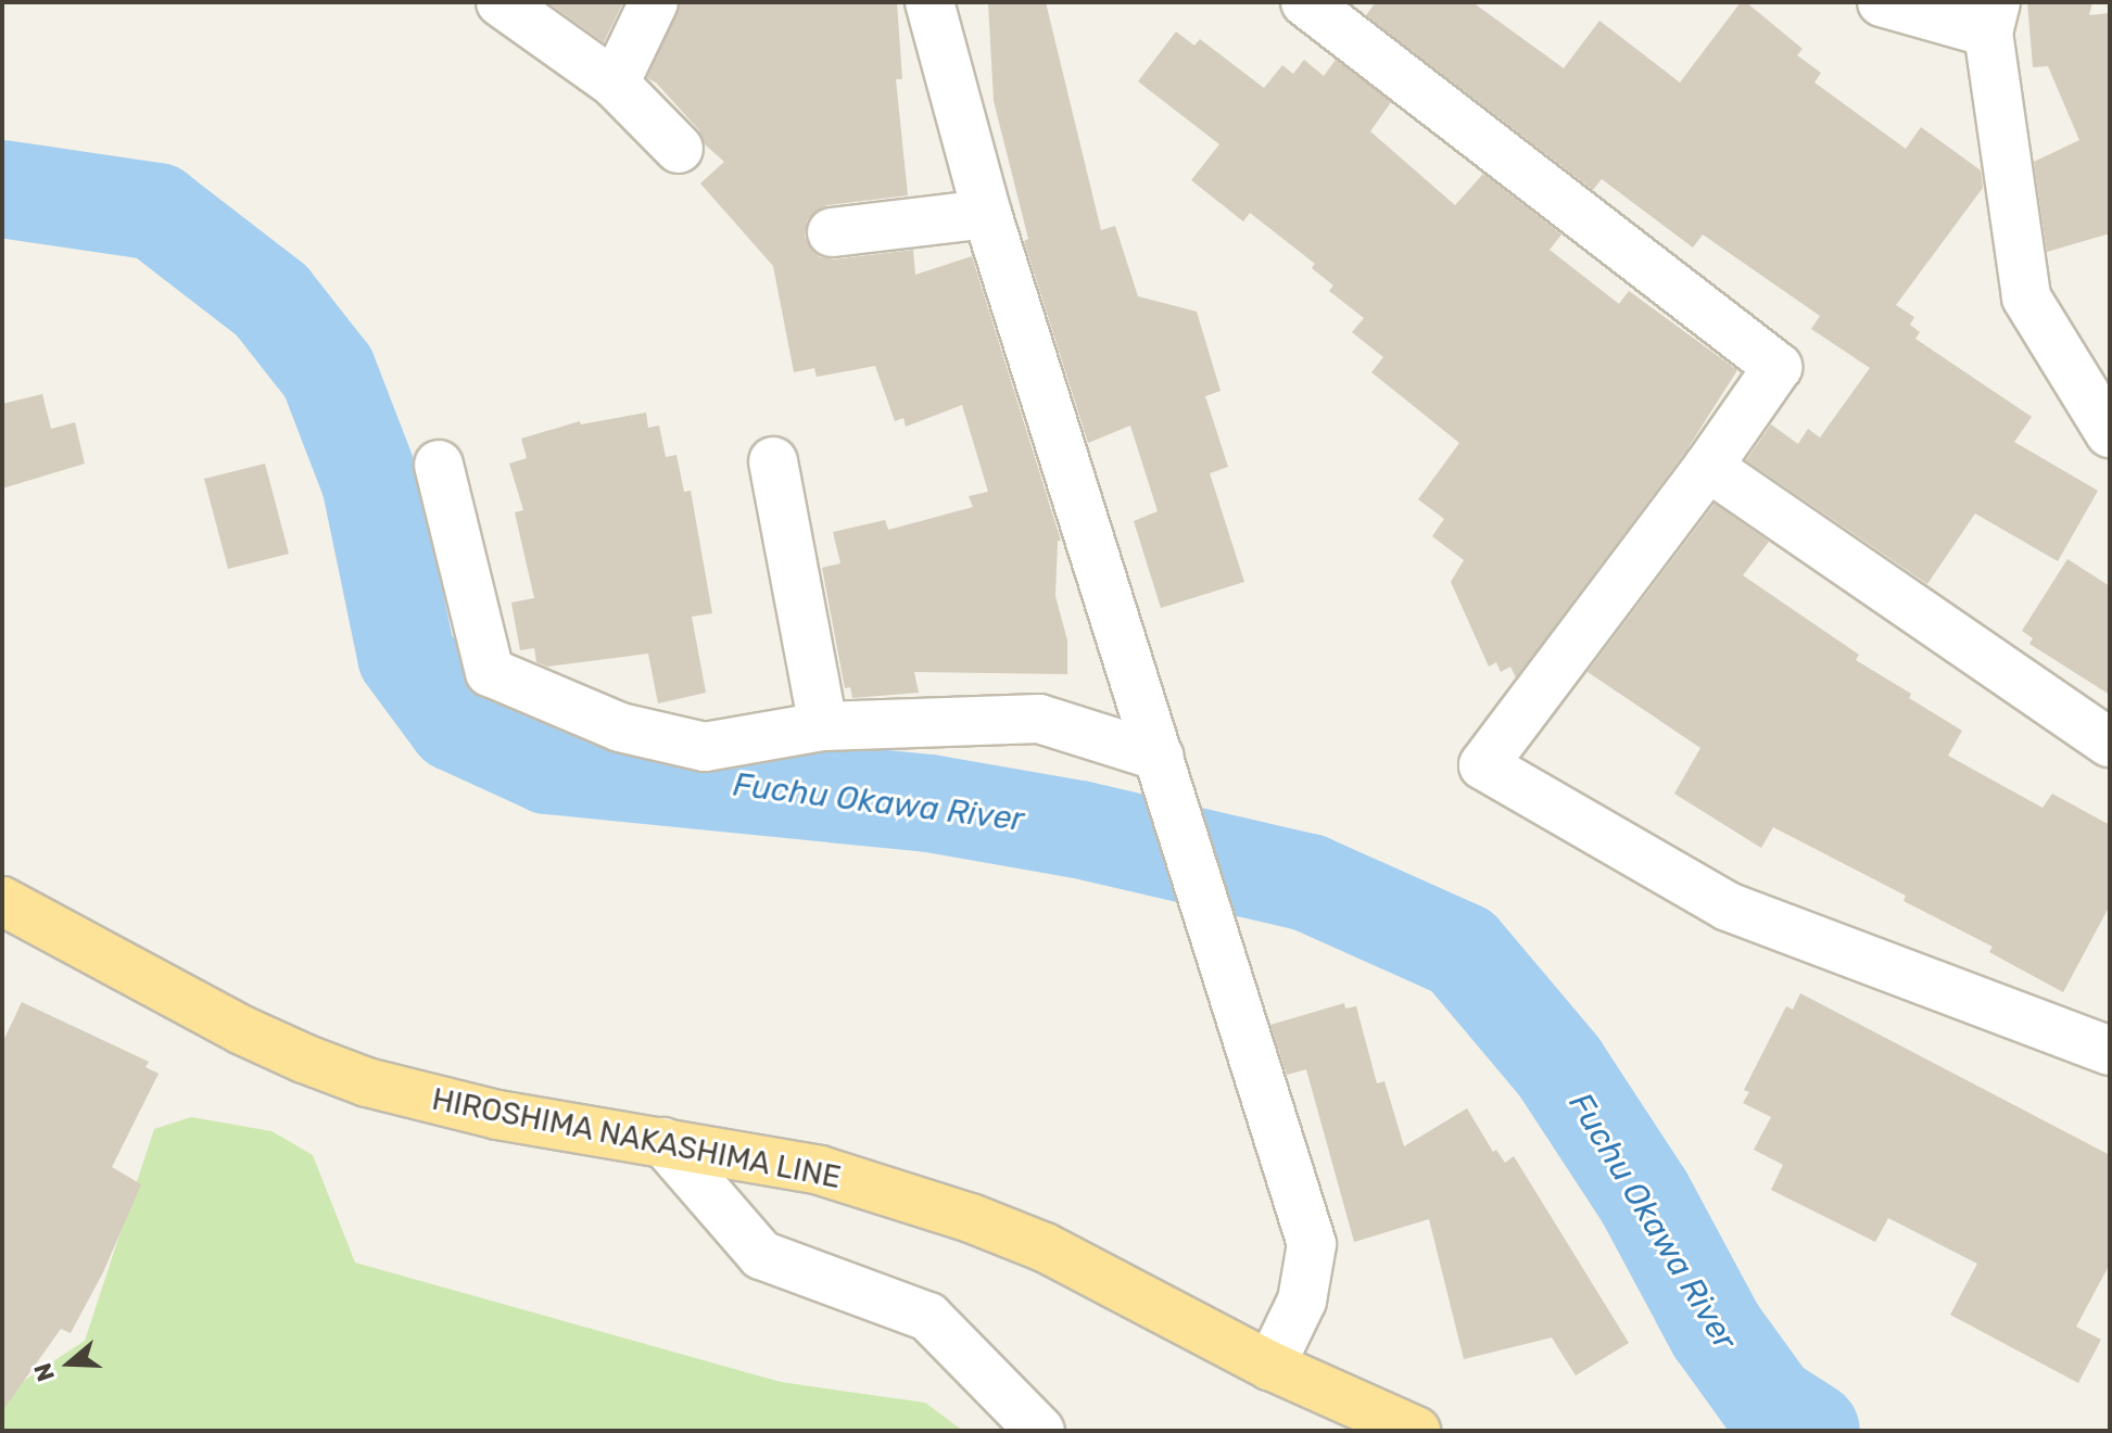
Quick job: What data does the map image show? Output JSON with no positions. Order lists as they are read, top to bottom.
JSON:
{
  "streets": {
    "main road": ["HIROSHIMA NAKASHIMA LINE"]
  },
  "water": ["Fuchu Okawa River"],
  "north": "left"
}
